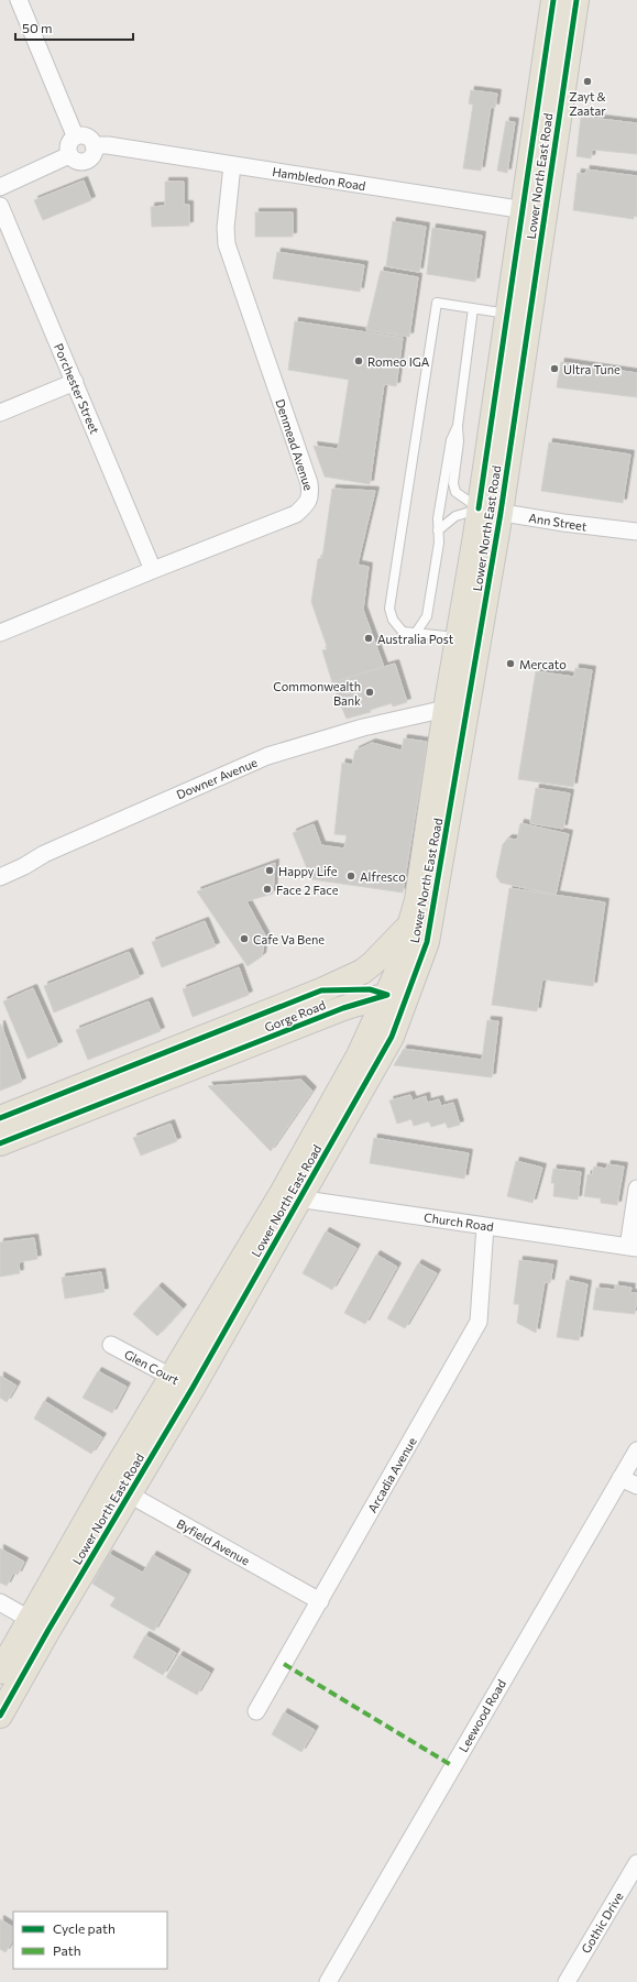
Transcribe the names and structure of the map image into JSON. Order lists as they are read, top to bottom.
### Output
{
  "streets": {
    "main road": ["Lower North East Road", "Gorge Road"],
    "street": [
      "Hambledon Road",
      "Porchester Street",
      "Denmead Avenue",
      "Ann Street",
      "Downer Avenue",
      "Church Road",
      "Glen Court",
      "Arcadia Avenue",
      "Byfield Avenue",
      "Leewood Road",
      "Gothic Drive"
    ]
  },
  "crossings": [
    ["Lower North East Road", "Hambledon Road"],
    ["Lower North East Road", "Ann Street"],
    ["Lower North East Road", "Downer Avenue"],
    ["Lower North East Road", "Gorge Road"],
    ["Lower North East Road", "Church Road"],
    ["Lower North East Road", "Glen Court"],
    ["Lower North East Road", "Byfield Avenue"],
    ["Hambledon Road", "Denmead Avenue"],
    ["Porchester Street", "Denmead Avenue"],
    ["Church Road", "Arcadia Avenue"],
    ["Arcadia Avenue", "Byfield Avenue"]
  ],
  "places": [
    "Zayt & Zaatar",
    "Romeo IGA",
    "Ultra Tune",
    "Australia Post",
    "Mercato",
    "Commonwealth Bank",
    "Happy Life",
    "Alfresco",
    "Face 2 Face",
    "Cafe Va Bene"
  ],
  "legend": ["Cycle path", "Path"],
  "scale_bar": "50 m"
}
